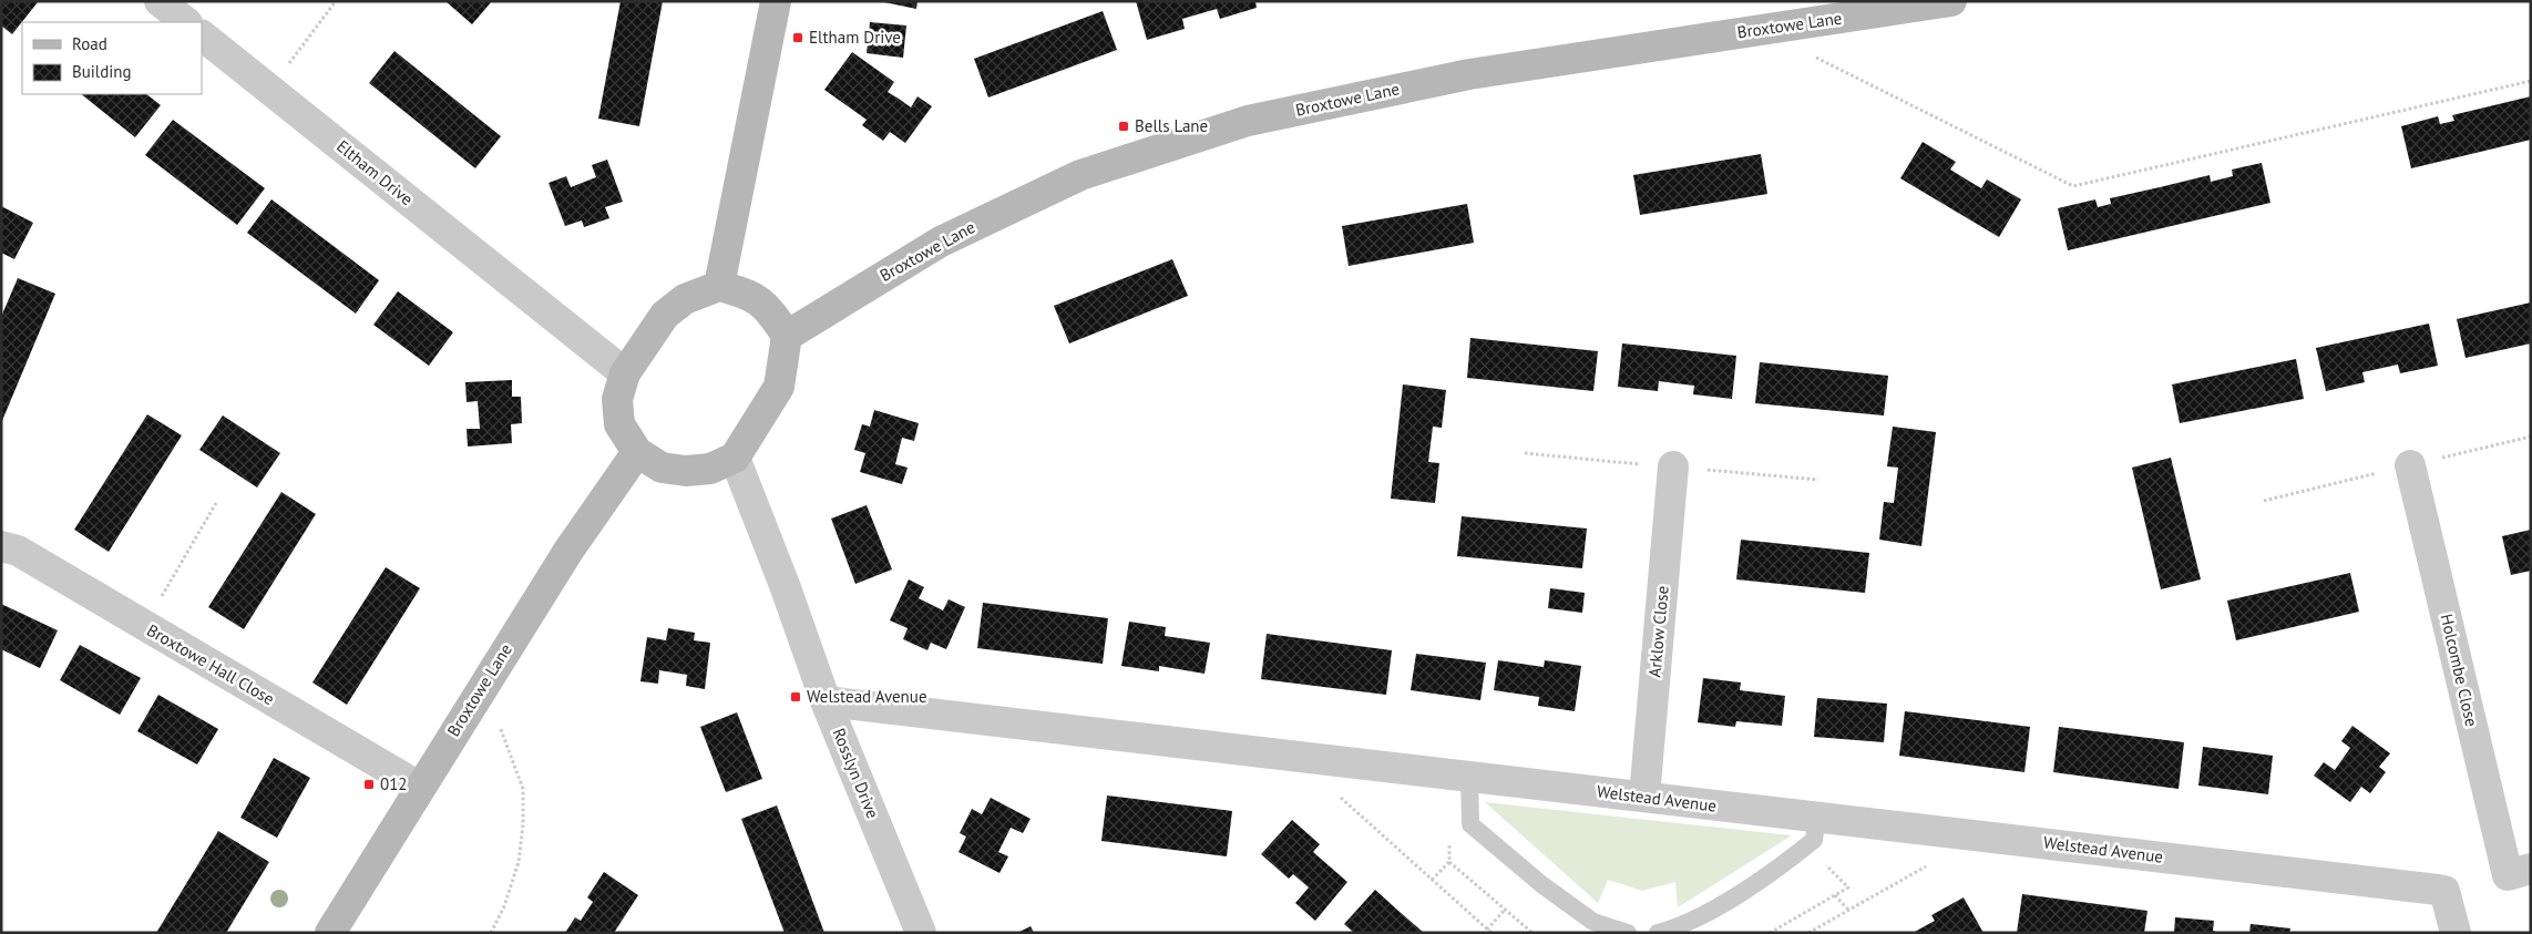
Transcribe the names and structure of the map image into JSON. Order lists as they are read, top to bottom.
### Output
{
  "streets": {
    "main road": ["Broxtowe Lane"],
    "street": [
      "Eltham Drive",
      "Arklow Close",
      "Broxtowe Hall Close",
      "Holcombe Close",
      "Rosslyn Drive",
      "Welstead Avenue"
    ]
  },
  "crossings": [
    ["Broxtowe Lane", "Eltham Drive"],
    ["Broxtowe Lane", "Broxtowe Hall Close"],
    ["Broxtowe Lane", "Rosslyn Drive"],
    ["Eltham Drive", "Rosslyn Drive"],
    ["Arklow Close", "Welstead Avenue"],
    ["Rosslyn Drive", "Welstead Avenue"]
  ],
  "places": {
    "transit": [
      "Eltham Drive",
      "Bells Lane",
      "Welstead Avenue",
      "012"
    ]
  },
  "legend": ["Road", "Building"]
}
